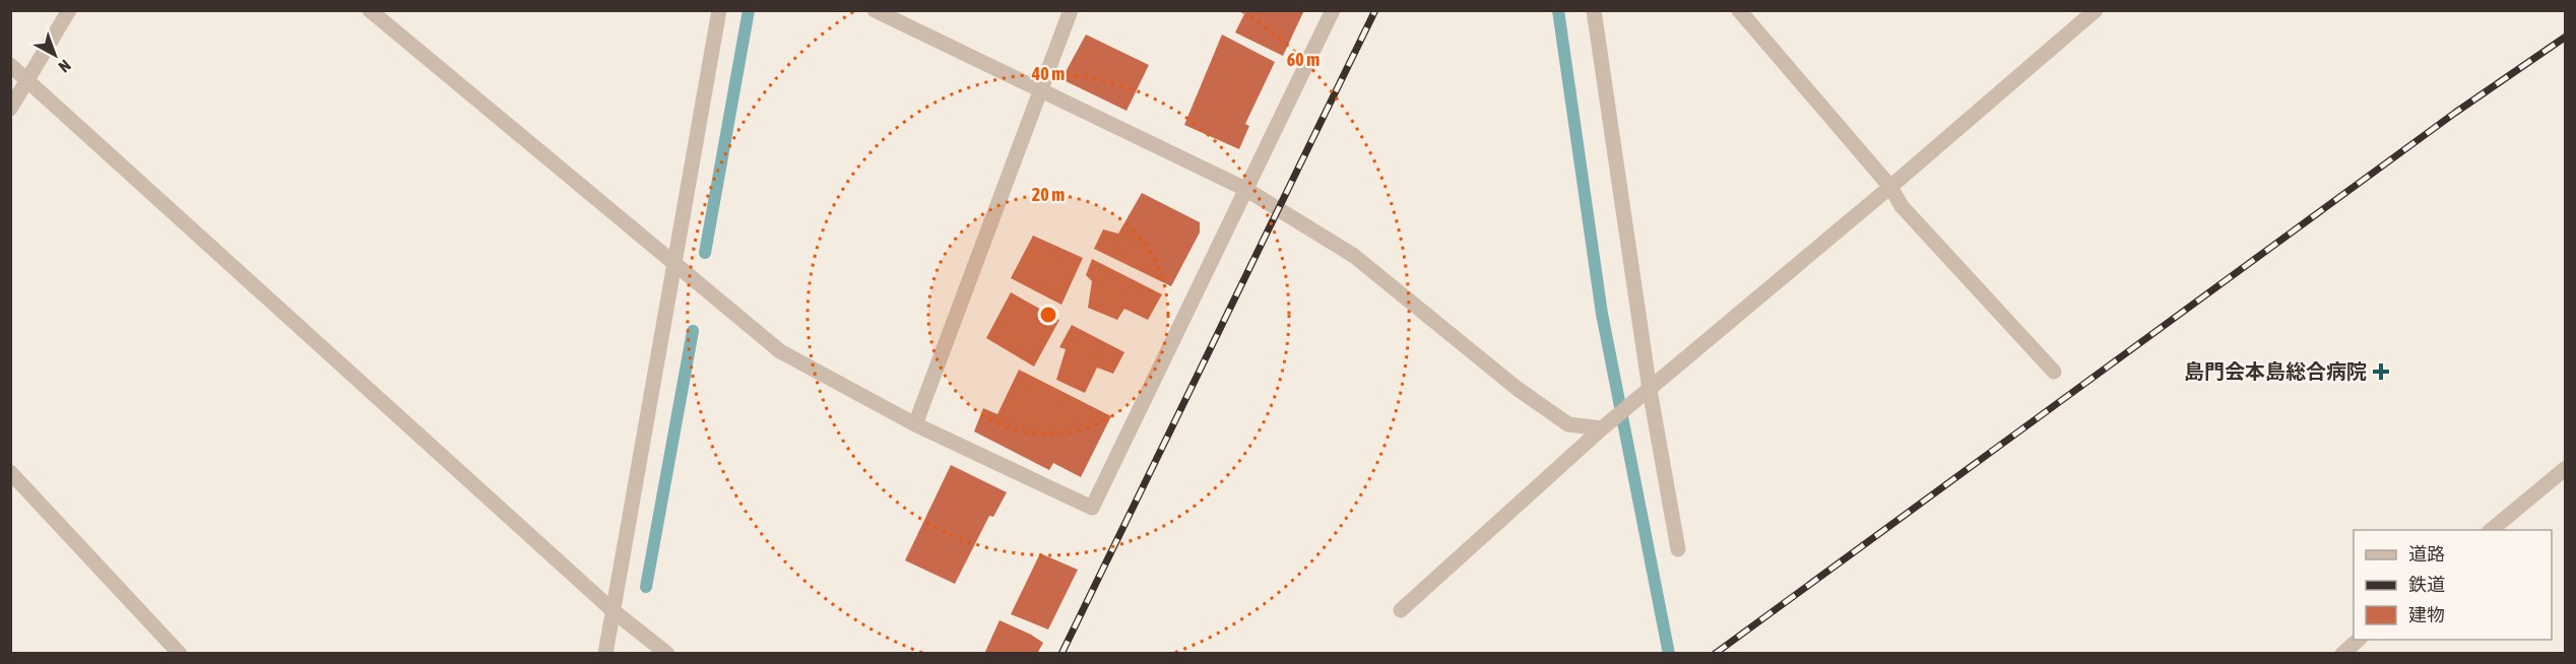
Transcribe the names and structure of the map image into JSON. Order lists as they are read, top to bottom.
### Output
{
  "places": {
    "health": ["島門会本島総合病院"]
  },
  "legend": ["道路", "鉄道", "建物"],
  "north": "bottom right",
  "rings": ["60 m", "40 m", "20 m"]
}
